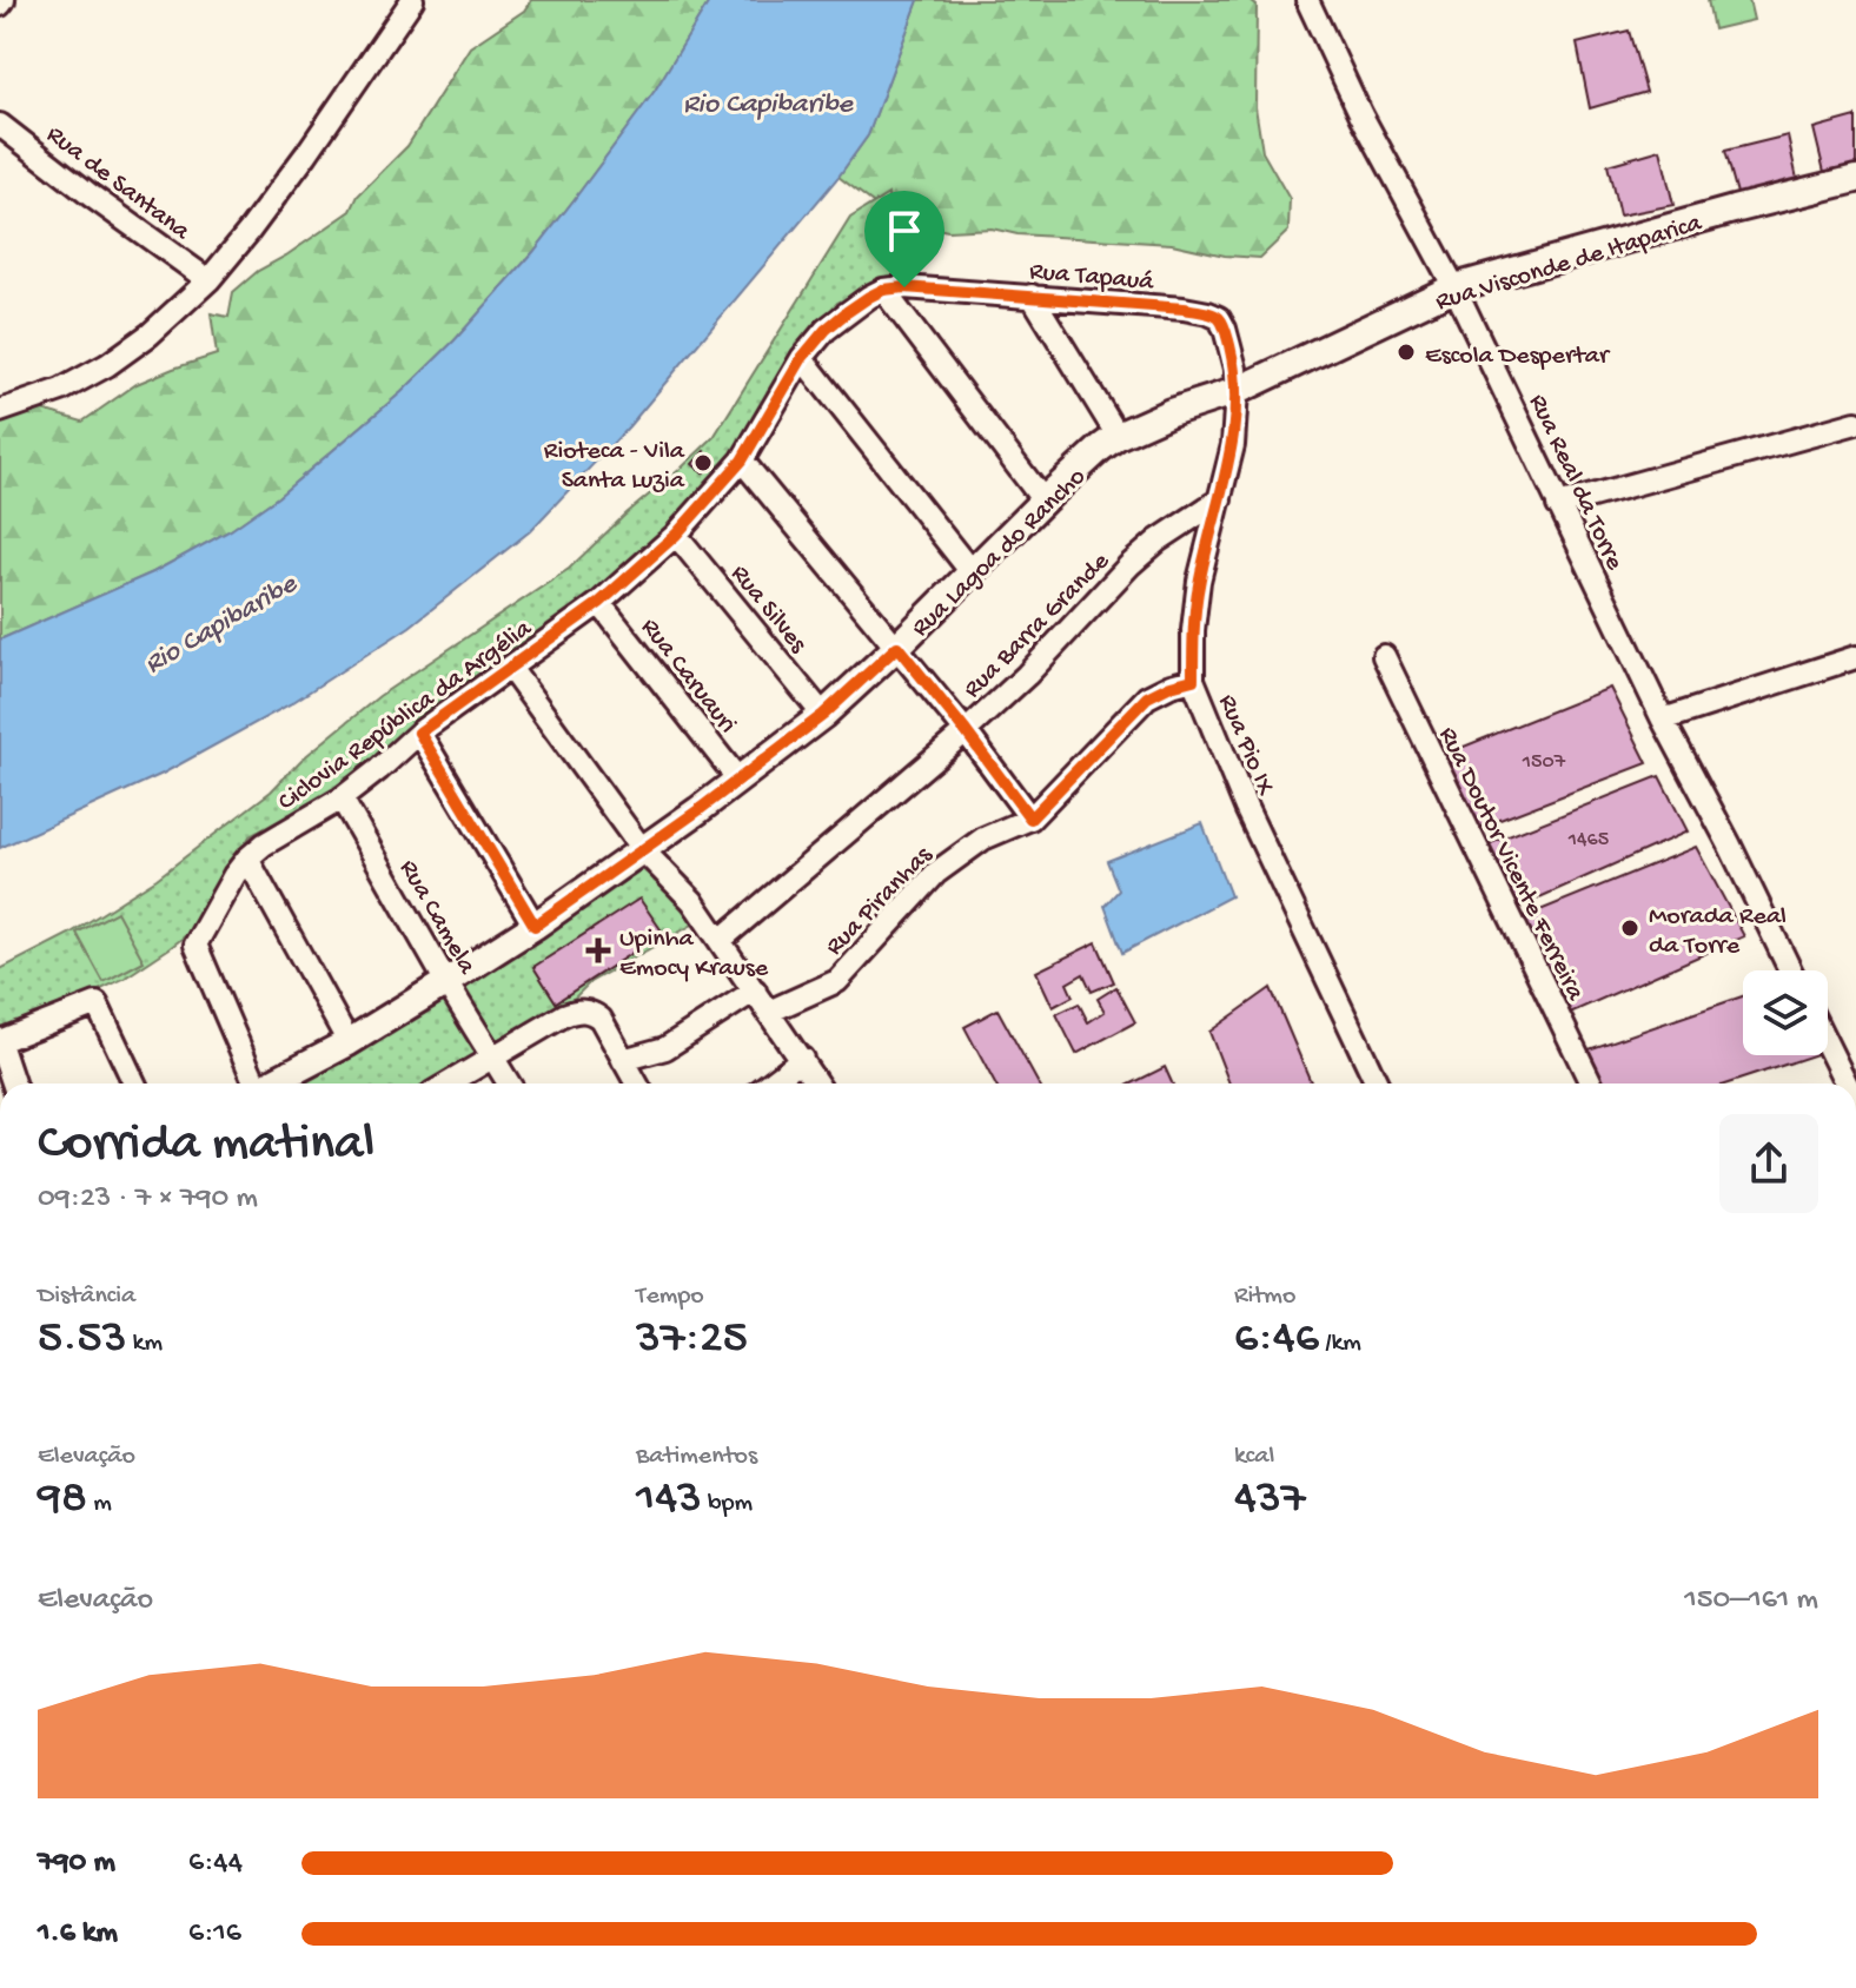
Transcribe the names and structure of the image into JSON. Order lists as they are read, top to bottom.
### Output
{
  "streets": {
    "street": [
      "Rua de Santana",
      "Rua Visconde de Itaparica",
      "Rua Tapauá",
      "Rua Real da Torre",
      "Rua Lagoa do Rancho",
      "Rua Silves",
      "Rua Barra Grande",
      "Rua Caruauri",
      "Ciclovia República da Argélia",
      "Rua Pio IX",
      "Rua Doutor Vicente Ferreira",
      "Rua Piranhas",
      "Rua Camela"
    ]
  },
  "crossings": [
    ["Rua Visconde de Itaparica", "Rua Tapauá"],
    ["Rua Visconde de Itaparica", "Rua Real da Torre"],
    ["Rua Visconde de Itaparica", "Rua Lagoa do Rancho"],
    ["Rua Visconde de Itaparica", "Rua Pio IX"],
    ["Rua Tapauá", "Rua Lagoa do Rancho"],
    ["Rua Tapauá", "Ciclovia República da Argélia"],
    ["Rua Tapauá", "Rua Pio IX"],
    ["Rua Lagoa do Rancho", "Rua Silves"],
    ["Rua Lagoa do Rancho", "Rua Caruauri"],
    ["Rua Lagoa do Rancho", "Rua Pio IX"],
    ["Rua Lagoa do Rancho", "Rua Camela"],
    ["Rua Silves", "Ciclovia República da Argélia"],
    ["Rua Barra Grande", "Rua Pio IX"],
    ["Rua Caruauri", "Ciclovia República da Argélia"],
    ["Ciclovia República da Argélia", "Rua Camela"],
    ["Rua Pio IX", "Rua Piranhas"]
  ],
  "water": ["Rio Capibaribe"],
  "places": {
    "other": ["Escola Despertar", "Rioteca - Vila Santa Luzia", "Morada Real da Torre"],
    "health": ["Upinha Emocy Krause"]
  },
  "house_numbers": ["1507", "1465"],
  "page": {
    "heading": ["Corrida matinal", "09:23 · 7 × 790 m"],
    "stats": [
      ["Distância", "5.53 km"],
      ["Tempo", "37:25"],
      ["Ritmo", "6:46 /km"],
      ["Elevação", "98 m"],
      ["Batimentos", "143 bpm"],
      ["kcal", "437"]
    ],
    "chart": ["Elevação", "150–161 m"],
    "list": [
      {
        "name": "790 m",
        "note": "6:44"
      },
      {
        "name": "1.6 km",
        "note": "6:16"
      }
    ]
  }
}
